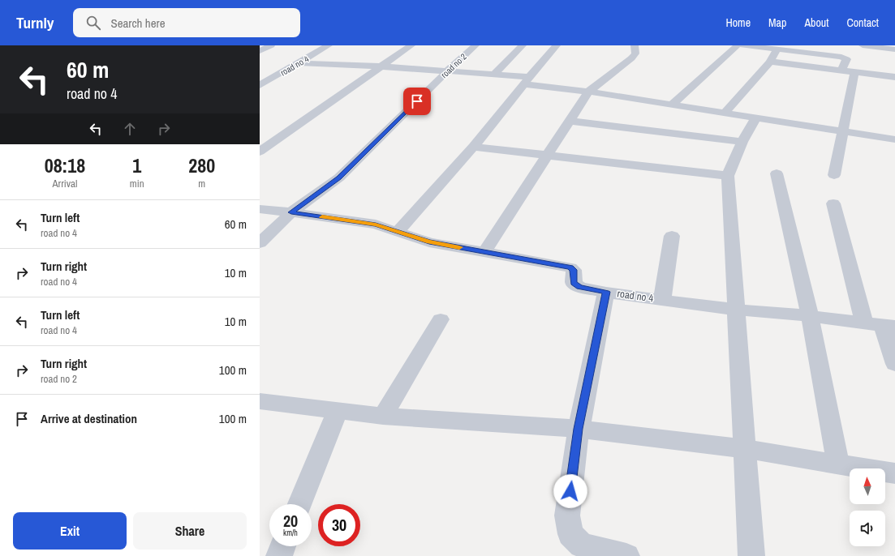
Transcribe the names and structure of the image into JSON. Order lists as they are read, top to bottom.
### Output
{
  "streets": {
    "street": ["road no 4", "road no 2"]
  },
  "crossings": [
    ["road no 4", "road no 2"]
  ],
  "north": "top",
  "page": {
    "header": "Turnly",
    "search": "Search here",
    "nav": [
      "Home",
      "Map",
      "About",
      "Contact"
    ],
    "turn": ["60 m", "road no 4"],
    "eta": [
      "08:18",
      "Arrival",
      "1",
      "min",
      "280",
      "m"
    ],
    "list": [
      {
        "name": "Turn left",
        "note": "road no 4",
        "value": "60 m"
      },
      {
        "name": "Turn right",
        "note": "road no 4",
        "value": "10 m"
      },
      {
        "name": "Turn left",
        "note": "road no 4",
        "value": "10 m"
      },
      {
        "name": "Turn right",
        "note": "road no 2",
        "value": "100 m"
      },
      {
        "name": "Arrive at destination",
        "value": "100 m"
      }
    ],
    "speed": "20 km/h",
    "limit": "30",
    "buttons": ["Exit", "Share"]
  }
}
